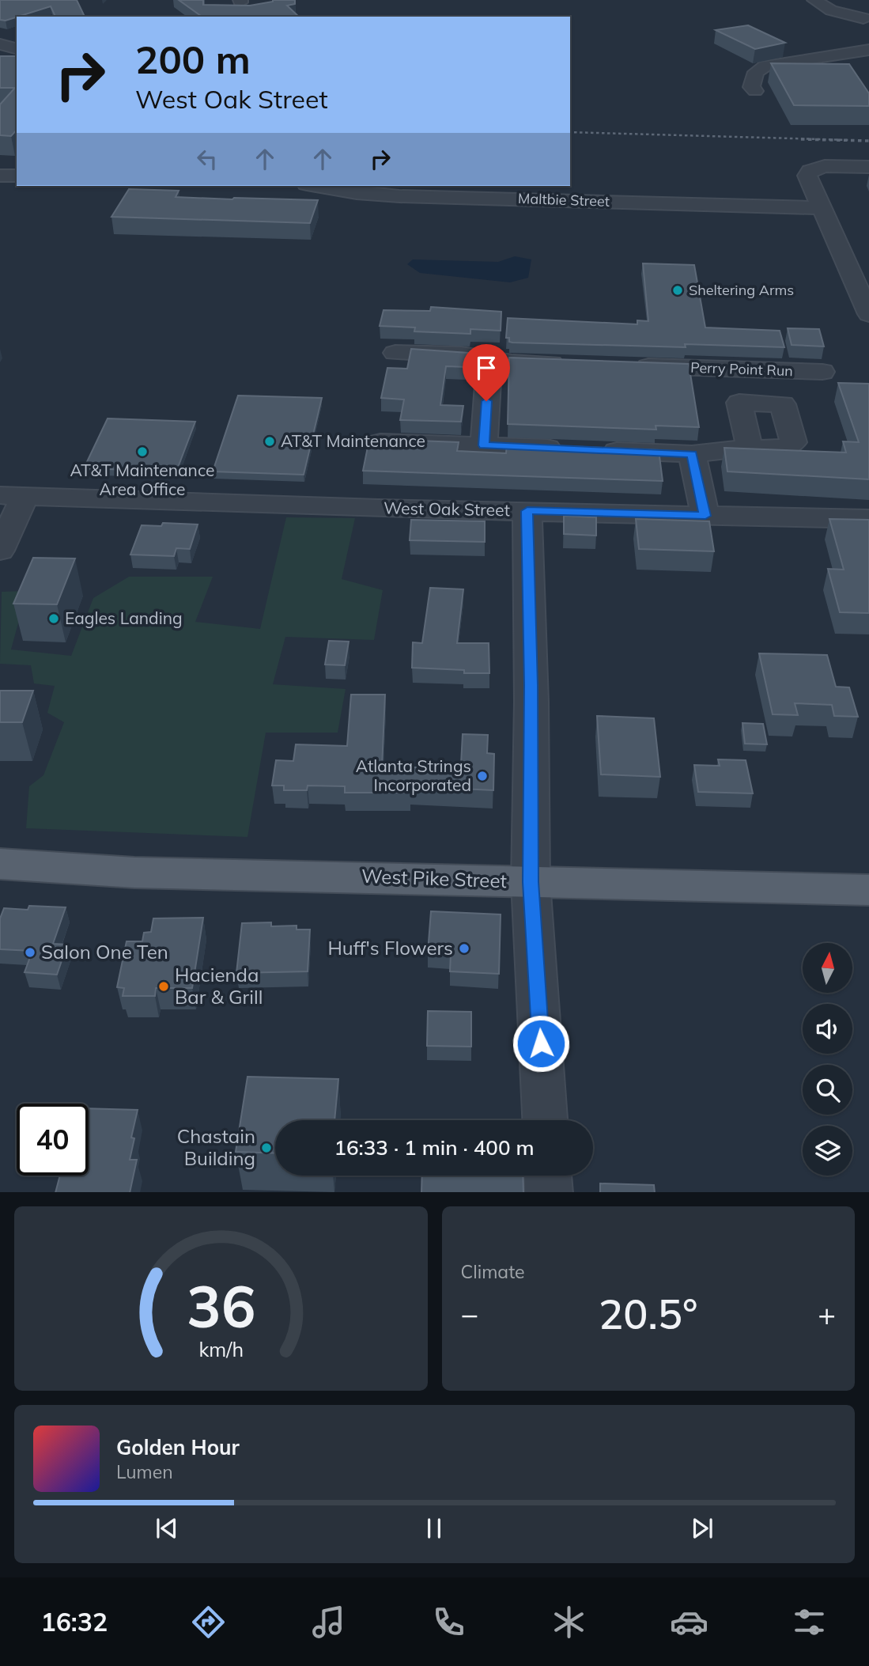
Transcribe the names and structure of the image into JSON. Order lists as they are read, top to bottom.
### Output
{
  "streets": {
    "main road": ["West Pike Street"],
    "street": ["Maltbie Street", "Perry Point Run", "West Oak Street"]
  },
  "places": [
    "Sheltering Arms",
    "AT&T Maintenance",
    "AT&T Maintenance Area Office",
    "Eagles Landing",
    "Atlanta Strings Incorporated",
    "Huff's Flowers",
    "Salon One Ten",
    "Hacienda Bar & Grill",
    "Chastain Building"
  ],
  "north": "top",
  "page": {
    "turn": ["200 m", "West Oak Street"],
    "limit": "40",
    "trip": "16:33 · 1 min · 400 m",
    "tile": "Climate",
    "heat": ["−", "20.5°", "+"],
    "song": ["Golden Hour", "Lumen"],
    "tabs": "16:32",
    "gauge": ["36", "km/h"]
  }
}
